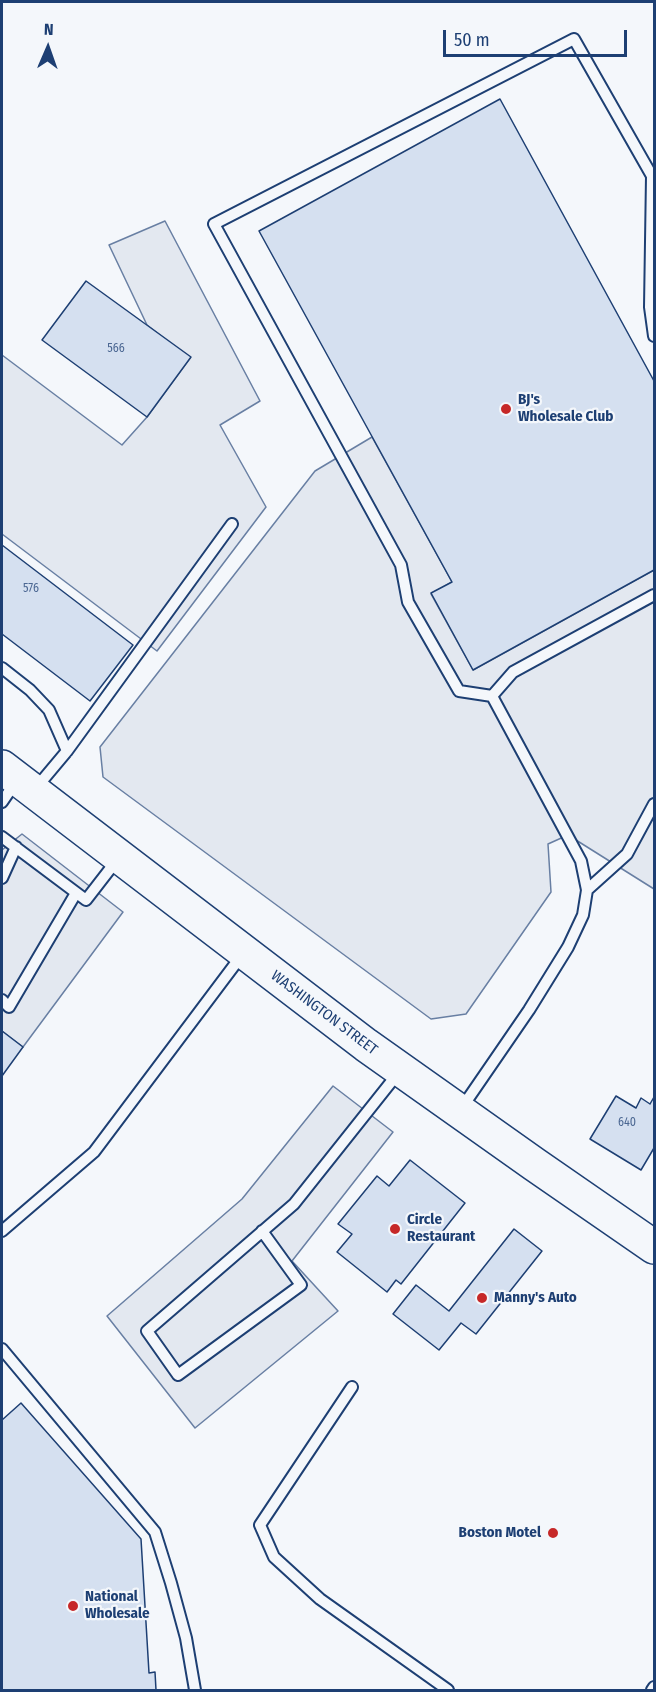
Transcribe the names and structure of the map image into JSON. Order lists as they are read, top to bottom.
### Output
{
  "streets": {
    "main road": ["WASHINGTON STREET"]
  },
  "places": [
    "BJ's Wholesale Club",
    "Circle Restaurant",
    "Manny's Auto",
    "Boston Motel",
    "National Wholesale"
  ],
  "house_numbers": ["566", "576", "640"],
  "scale_bar": "50 m",
  "north": "top"
}
